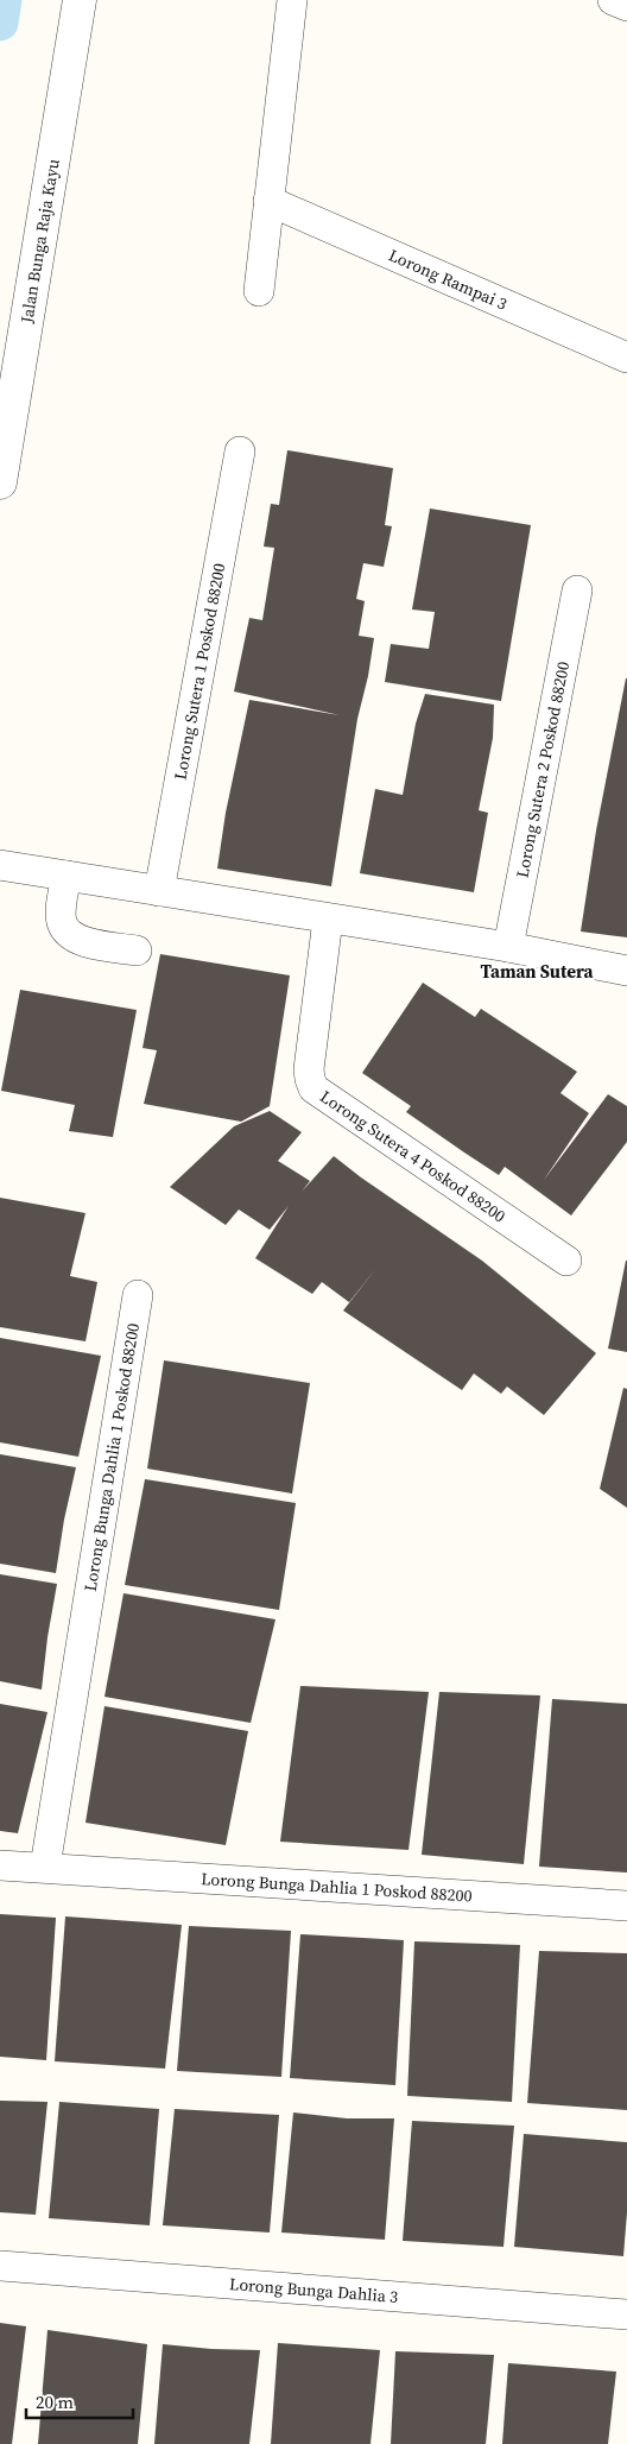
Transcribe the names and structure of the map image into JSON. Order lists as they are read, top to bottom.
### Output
{
  "streets": {
    "street": [
      "Jalan Bunga Raja Kayu",
      "Lorong Rampai 3",
      "Lorong Sutera 1 Poskod 88200",
      "Lorong Sutera 2 Poskod 88200",
      "Lorong Sutera 4 Poskod 88200",
      "Lorong Bunga Dahlia 1 Poskod 88200",
      "Lorong Bunga Dahlia 3"
    ]
  },
  "districts": ["Taman Sutera"],
  "scale_bar": "20 m"
}
